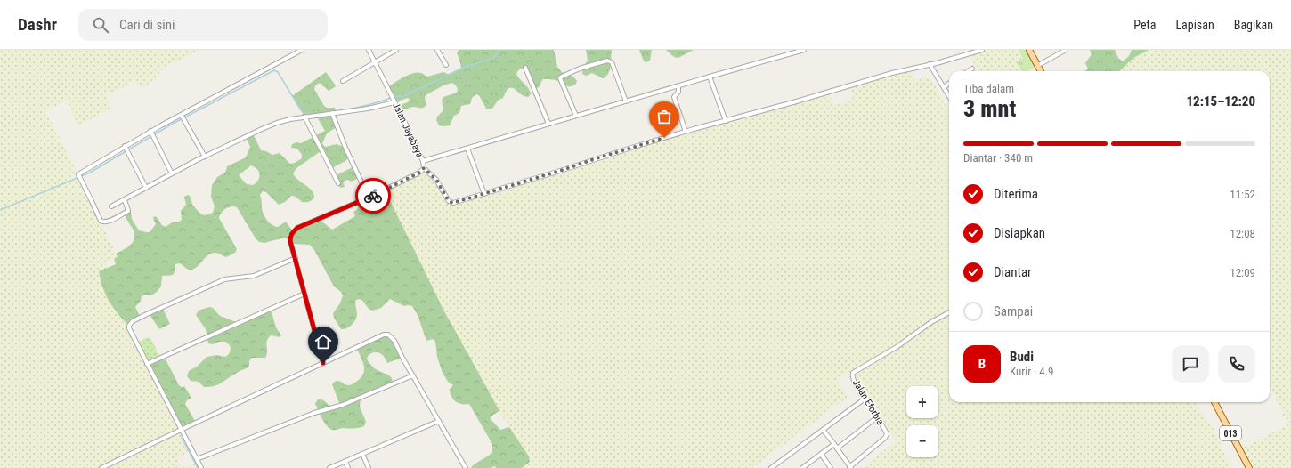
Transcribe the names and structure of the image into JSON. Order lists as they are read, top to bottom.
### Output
{
  "streets": {
    "main road": ["013"],
    "street": ["Jalan Jayabaya", "Jalan Eforbia"]
  },
  "page": {
    "header": "Dashr",
    "search": "Cari di sini",
    "nav": ["Peta", "Lapisan", "Bagikan"],
    "heading": ["3 mnt", "Tiba dalam", "12:15–12:20"],
    "panel": ["Budi", "Kurir · 4.9"],
    "bar": "Diantar · 340 m",
    "list": [
      ["Diterima", "11:52"],
      ["Disiapkan", "12:08"],
      ["Diantar", "12:09"],
      "Sampai"
    ],
    "round": "B",
    "map_buttons": ["+", "−"]
  }
}
